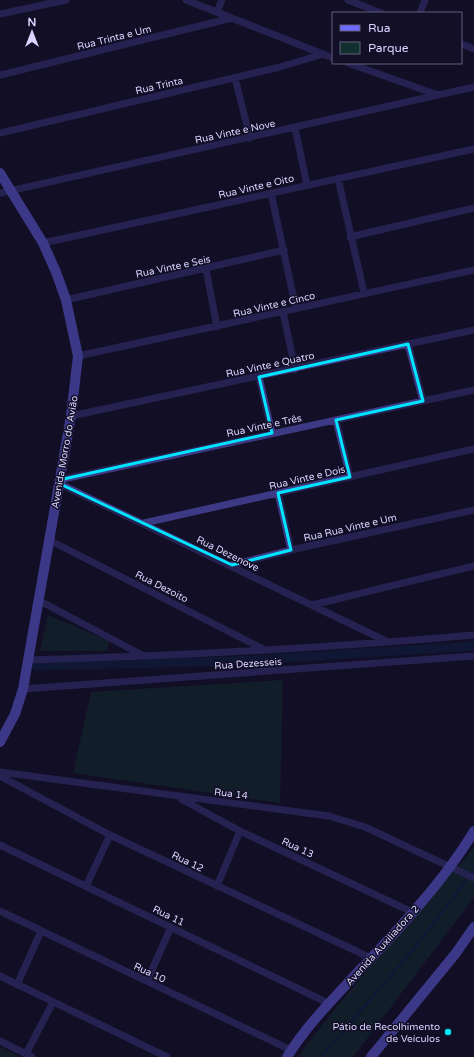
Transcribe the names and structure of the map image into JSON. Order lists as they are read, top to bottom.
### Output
{
  "streets": {
    "street": [
      "Rua Trinta e Um",
      "Rua Trinta",
      "Rua Vinte e Nove",
      "Rua Vinte e Oito",
      "Rua Vinte e Seis",
      "Rua Vinte e Cinco",
      "Rua Vinte e Quatro",
      "Rua Vinte e Três",
      "Avenida Morro do Avião",
      "Rua Vinte e Dois",
      "Rua Rua Vinte e Um",
      "Rua Dezenove",
      "Rua Dezoito",
      "Rua Dezesseis",
      "Rua 14",
      "Rua 13",
      "Rua 12",
      "Rua 11",
      "Avenida Auxiliadora 2",
      "Rua 10"
    ]
  },
  "crossings": [
    ["Rua Vinte e Nove", "Avenida Morro do Avião"],
    ["Rua Vinte e Oito", "Avenida Morro do Avião"],
    ["Rua Vinte e Seis", "Avenida Morro do Avião"],
    ["Rua Vinte e Cinco", "Avenida Morro do Avião"],
    ["Rua Vinte e Quatro", "Avenida Morro do Avião"],
    ["Rua Vinte e Três", "Avenida Morro do Avião"],
    ["Rua Vinte e Três", "Rua Dezenove"],
    ["Avenida Morro do Avião", "Rua Dezenove"],
    ["Avenida Morro do Avião", "Rua Dezoito"],
    ["Avenida Morro do Avião", "Rua Dezesseis"],
    ["Rua Vinte e Dois", "Rua Dezenove"],
    ["Rua Rua Vinte e Um", "Rua Dezenove"],
    ["Rua Dezenove", "Rua Dezesseis"],
    ["Rua Dezoito", "Rua Dezesseis"],
    ["Rua 14", "Rua 13"],
    ["Rua 14", "Avenida Auxiliadora 2"],
    ["Rua 13", "Avenida Auxiliadora 2"],
    ["Rua 12", "Avenida Auxiliadora 2"],
    ["Rua 11", "Avenida Auxiliadora 2"],
    ["Avenida Auxiliadora 2", "Rua 10"]
  ],
  "places": ["Pátio de Recolhimento de Veículos"],
  "legend": ["Rua", "Parque"],
  "north": "top"
}
